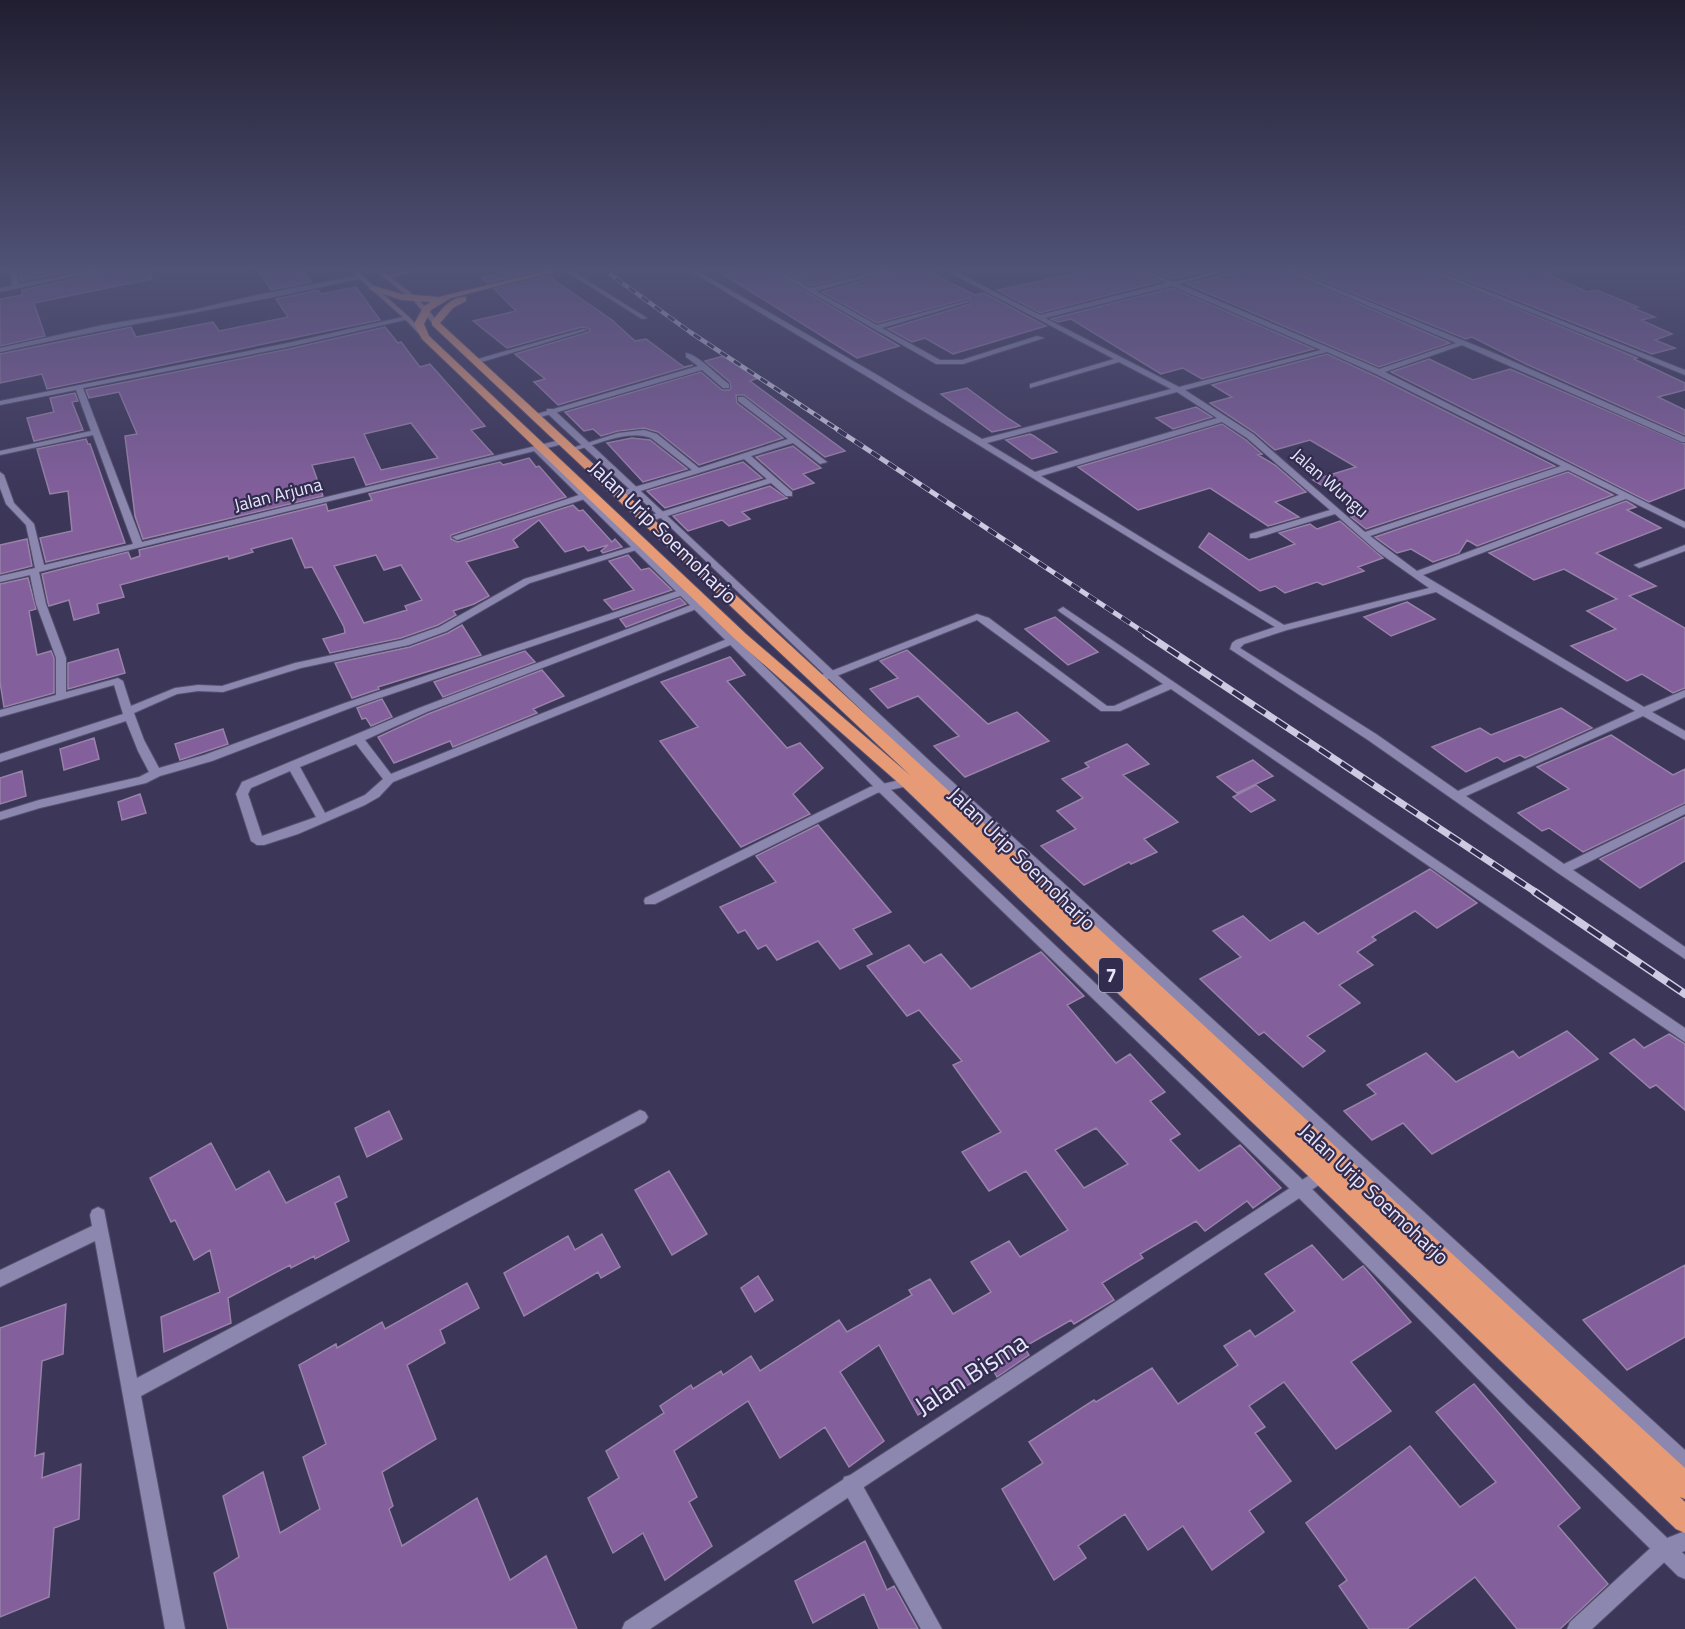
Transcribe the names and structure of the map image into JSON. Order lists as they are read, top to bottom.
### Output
{
  "streets": {
    "highway": ["Jalan Urip Soemoharjo", "7"],
    "street": ["Jalan Wungu", "Jalan Arjuna", "Jalan Bisma"]
  },
  "crossings": [
    ["Jalan Arjuna", "Jalan Urip Soemoharjo"],
    ["Jalan Urip Soemoharjo", "Jalan Bisma"]
  ]
}
